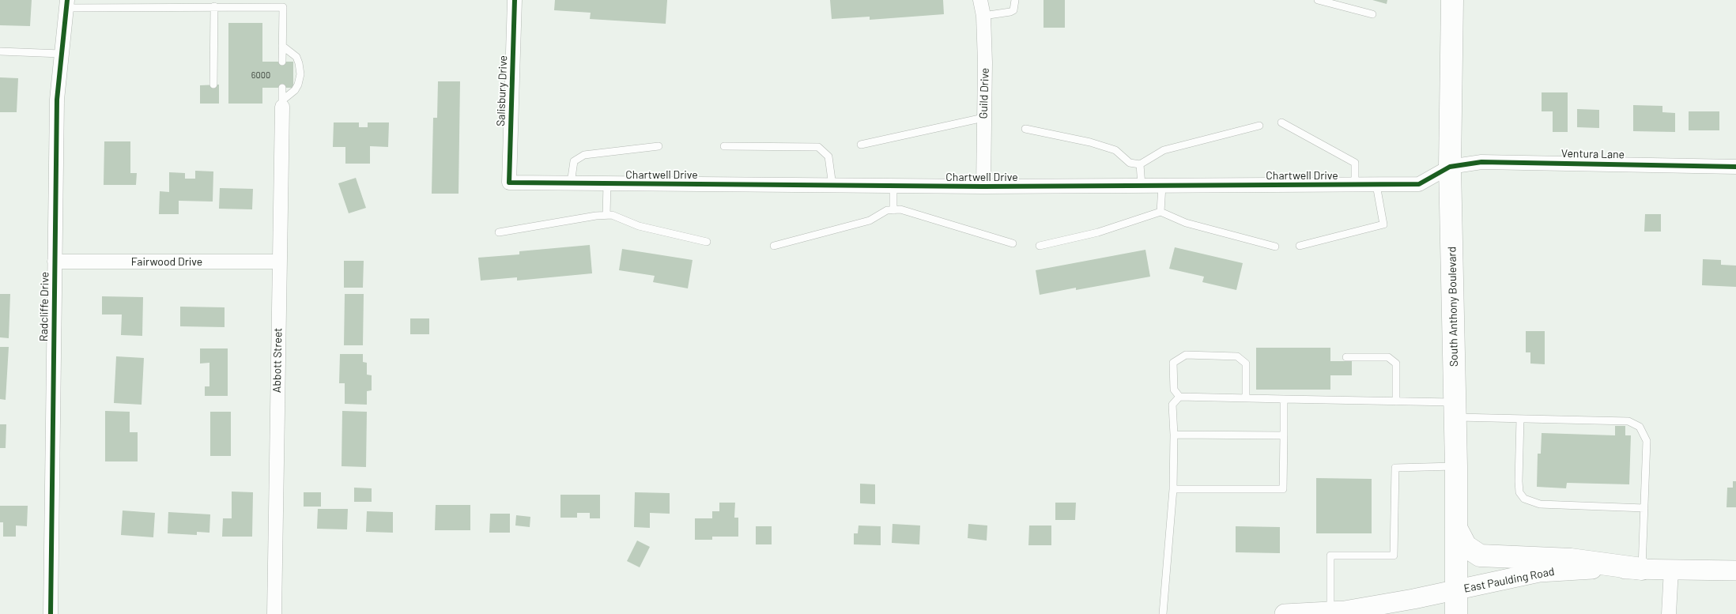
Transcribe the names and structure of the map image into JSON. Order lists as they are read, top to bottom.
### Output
{
  "streets": {
    "main road": ["South Anthony Boulevard", "East Paulding Road"],
    "street": [
      "Salisbury Drive",
      "Guild Drive",
      "Ventura Lane",
      "Chartwell Drive",
      "Fairwood Drive",
      "Radcliffe Drive",
      "Abbott Street"
    ]
  },
  "crossings": [
    ["Salisbury Drive", "Chartwell Drive"],
    ["Guild Drive", "Chartwell Drive"],
    ["Ventura Lane", "Chartwell Drive"],
    ["Ventura Lane", "South Anthony Boulevard"],
    ["Chartwell Drive", "South Anthony Boulevard"],
    ["Fairwood Drive", "Radcliffe Drive"],
    ["Fairwood Drive", "Abbott Street"],
    ["South Anthony Boulevard", "East Paulding Road"]
  ],
  "house_numbers": ["6000"]
}
